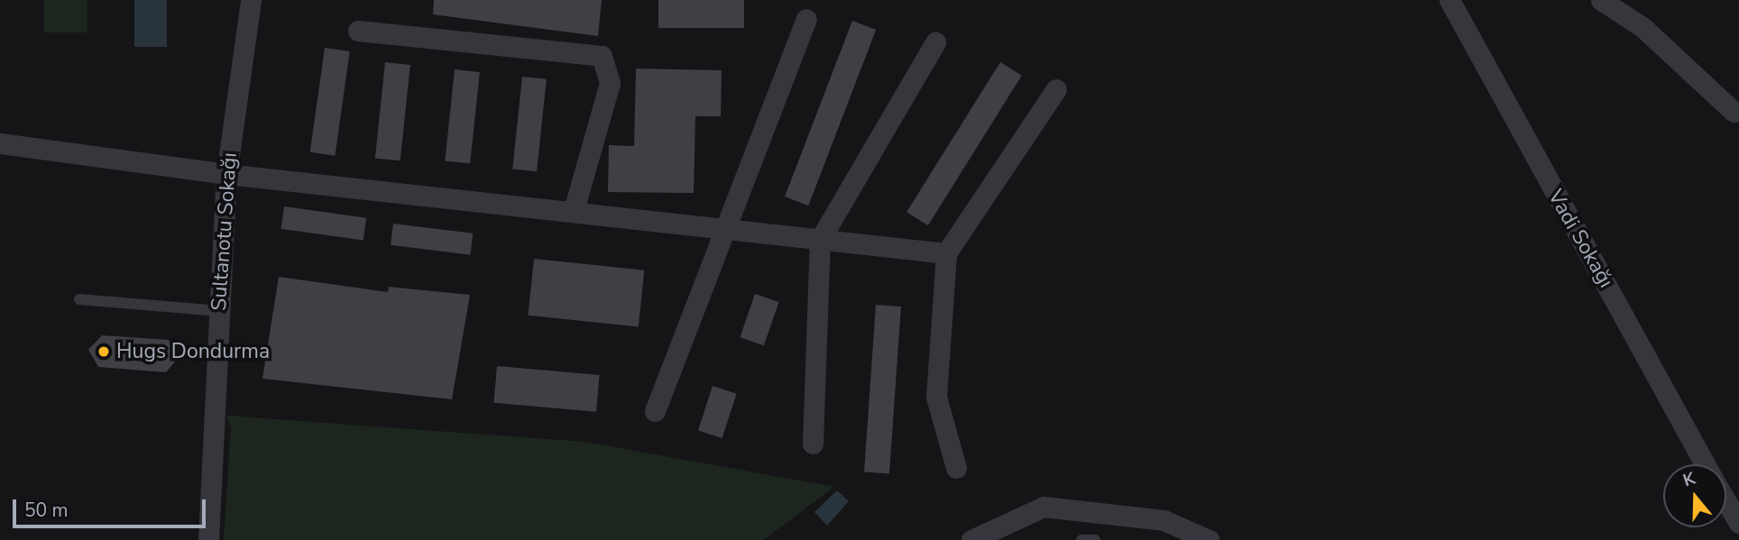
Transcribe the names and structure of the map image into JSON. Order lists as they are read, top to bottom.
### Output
{
  "streets": {
    "street": ["Sultanotu Sokağı", "Vadi Sokağı"]
  },
  "places": ["Hugs Dondurma"],
  "scale_bar": "50 m",
  "north": "top"
}
